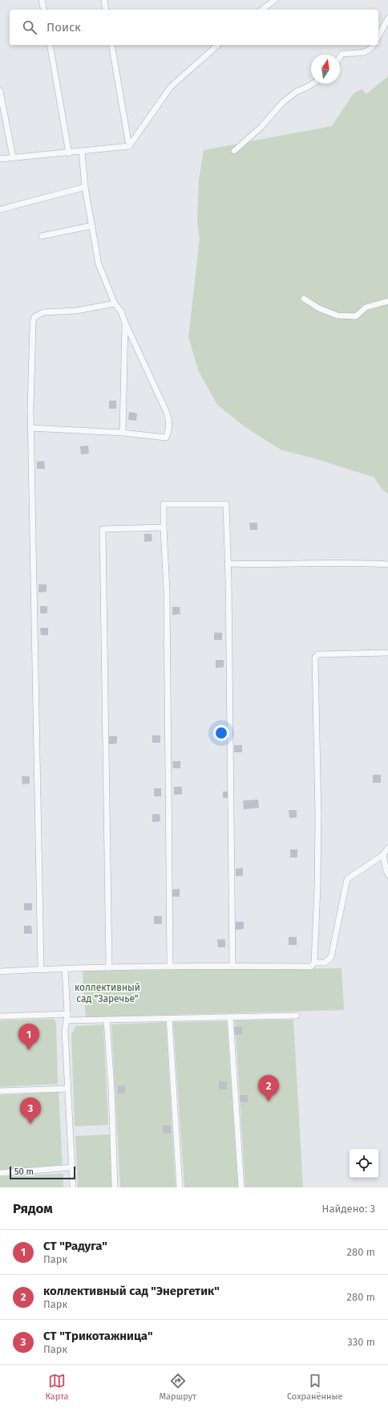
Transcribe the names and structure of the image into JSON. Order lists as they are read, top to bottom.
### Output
{
  "parks": ["коллективный сад \"Заречье\""],
  "scale_bar": "50 m",
  "north": "top",
  "page": {
    "search": "Поиск",
    "pins": ["1", "2", "3"],
    "scale": "50 m",
    "heading": ["Рядом", "Найдено: 3"],
    "list": [
      {
        "mark": "1",
        "name": "СТ \"Радуга\"",
        "note": "Парк",
        "value": "280 m"
      },
      {
        "mark": "2",
        "name": "коллективный сад \"Энергетик\"",
        "note": "Парк",
        "value": "280 m"
      },
      {
        "mark": "3",
        "name": "СТ \"Трикотажница\"",
        "note": "Парк",
        "value": "330 m"
      }
    ],
    "nav": ["Карта", "Маршрут", "Сохранённые"]
  }
}
